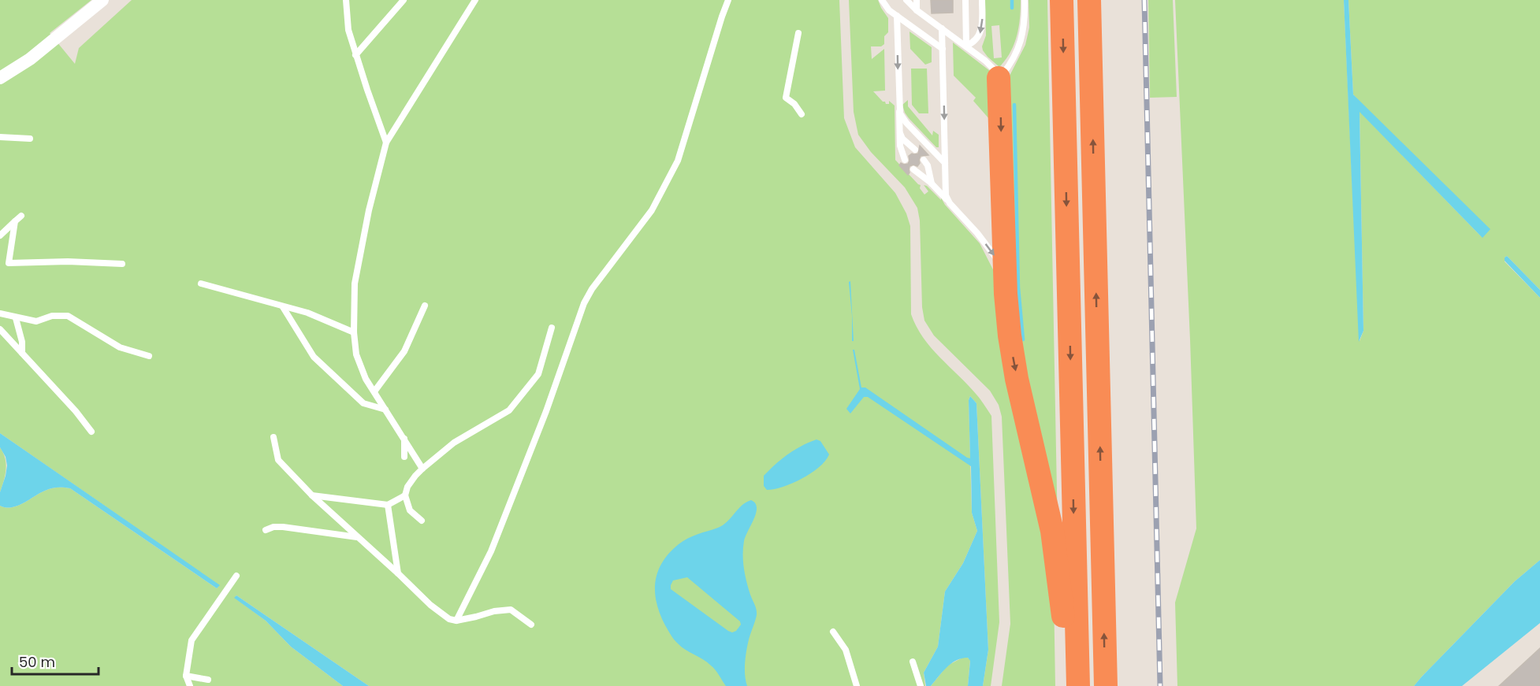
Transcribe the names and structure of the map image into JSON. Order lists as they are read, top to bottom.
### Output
{
  "scale_bar": "50 m"
}
